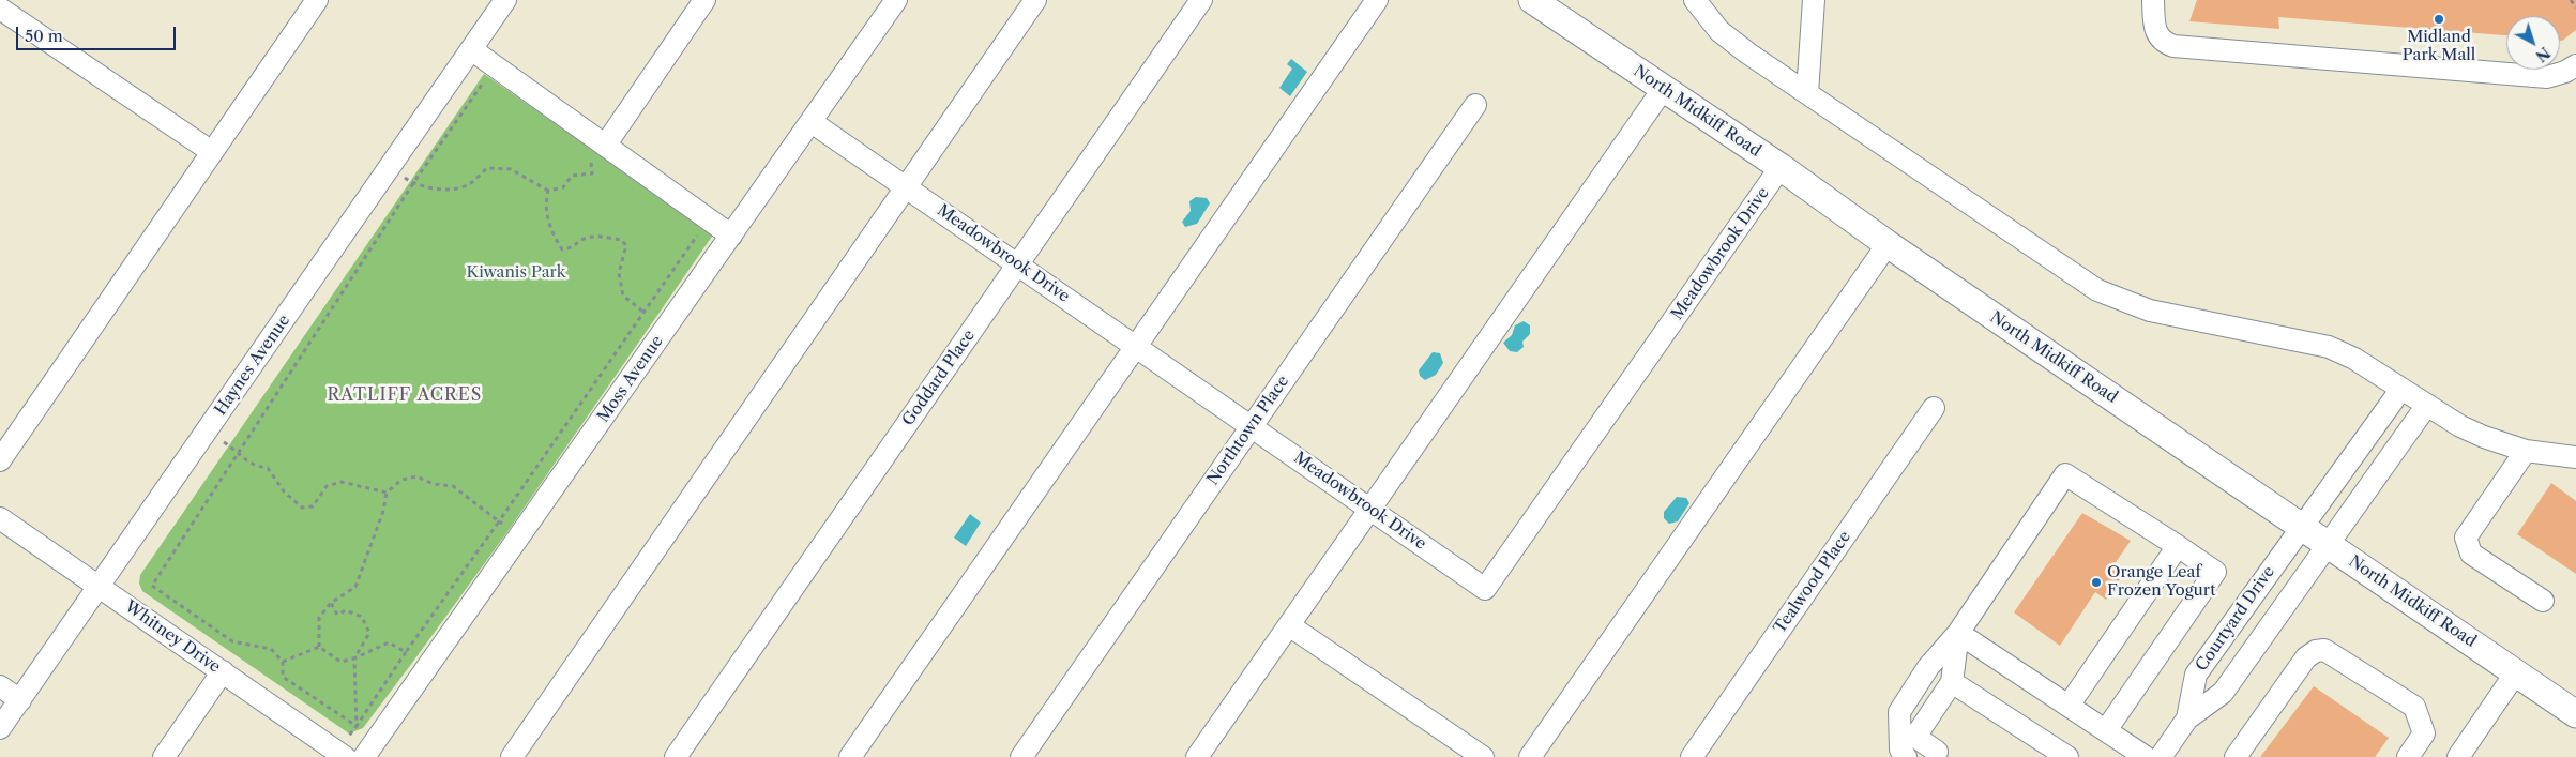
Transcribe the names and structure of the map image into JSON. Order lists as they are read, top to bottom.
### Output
{
  "streets": {
    "main road": ["North Midkiff Road"],
    "street": [
      "Meadowbrook Drive",
      "Haynes Avenue",
      "Goddard Place",
      "Moss Avenue",
      "Northtown Place",
      "Tealwood Place",
      "Courtyard Drive",
      "Whitney Drive"
    ]
  },
  "crossings": [
    ["North Midkiff Road", "Meadowbrook Drive"],
    ["North Midkiff Road", "Courtyard Drive"],
    ["Meadowbrook Drive", "Goddard Place"],
    ["Meadowbrook Drive", "Moss Avenue"],
    ["Meadowbrook Drive", "Northtown Place"],
    ["Haynes Avenue", "Whitney Drive"]
  ],
  "districts": ["RATLIFF ACRES"],
  "parks": ["Kiwanis Park"],
  "places": ["Midland Park Mall", "Orange Leaf Frozen Yogurt"],
  "scale_bar": "50 m",
  "north": "bottom right"
}
